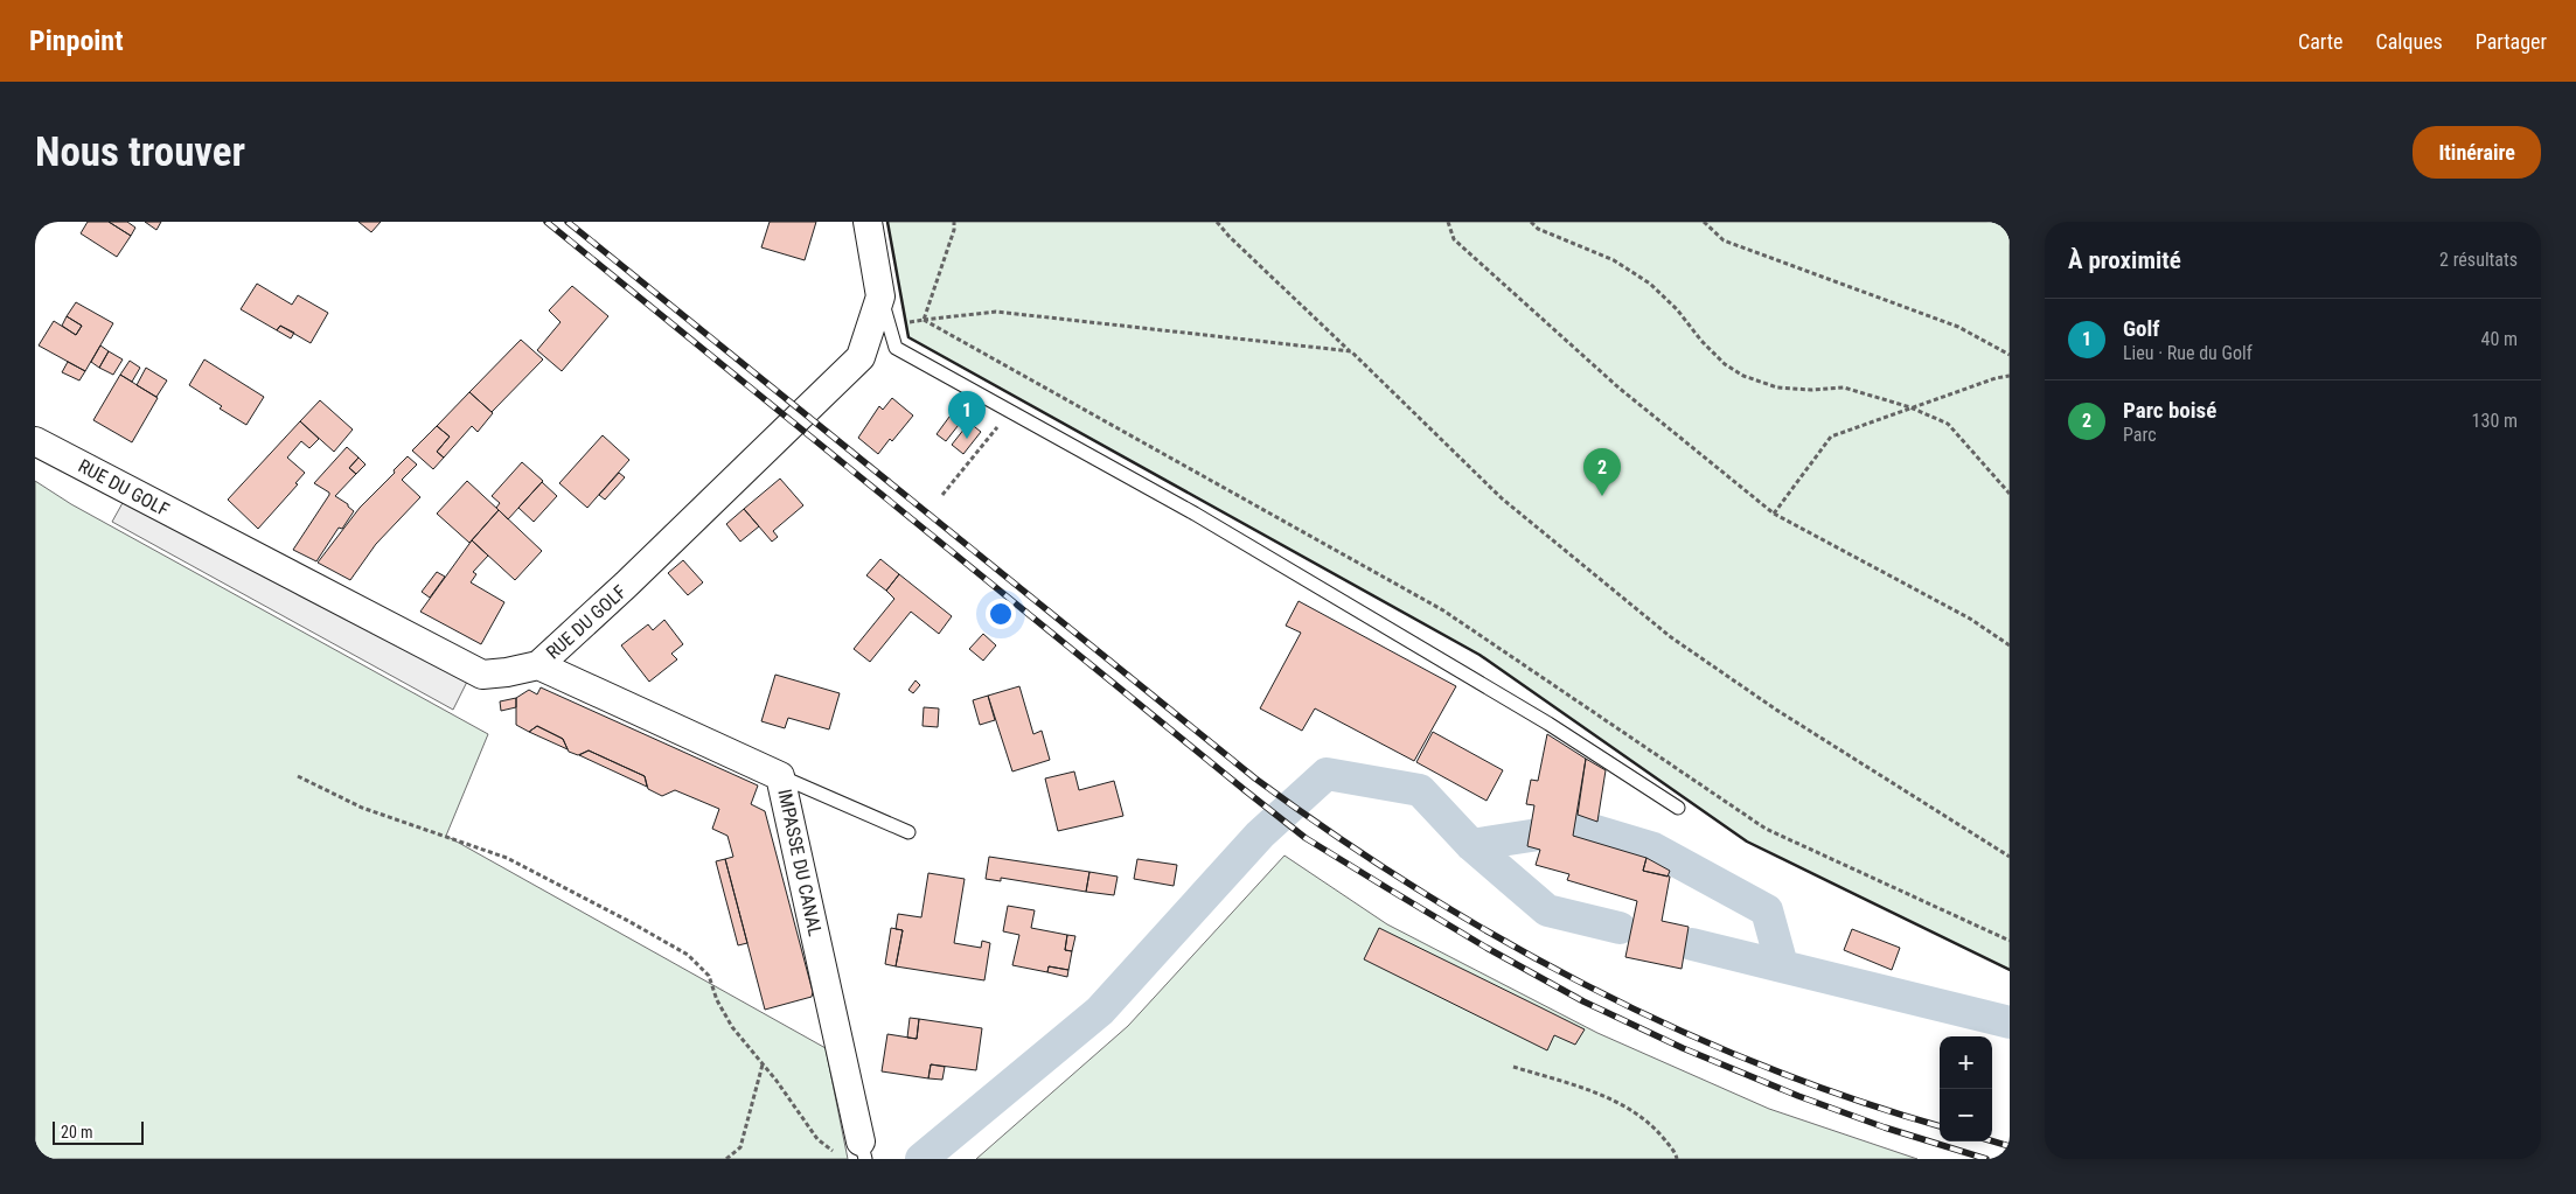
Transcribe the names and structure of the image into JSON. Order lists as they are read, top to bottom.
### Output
{
  "streets": {
    "street": ["RUE DU GOLF", "IMPASSE DU CANAL"]
  },
  "crossings": [
    ["RUE DU GOLF", "IMPASSE DU CANAL"]
  ],
  "scale_bar": "20 m",
  "page": {
    "header": "Pinpoint",
    "nav": ["Carte", "Calques", "Partager"],
    "buttons": "Itinéraire",
    "title": "Nous trouver",
    "heading": ["À proximité", "2 résultats"],
    "list": [
      {
        "mark": "1",
        "name": "Golf",
        "note": "Lieu · Rue du Golf",
        "value": "40 m"
      },
      {
        "mark": "2",
        "name": "Parc boisé",
        "note": "Parc",
        "value": "130 m"
      }
    ],
    "pins": ["1", "2"],
    "map_buttons": ["+", "−"],
    "scale": "20 m"
  }
}
